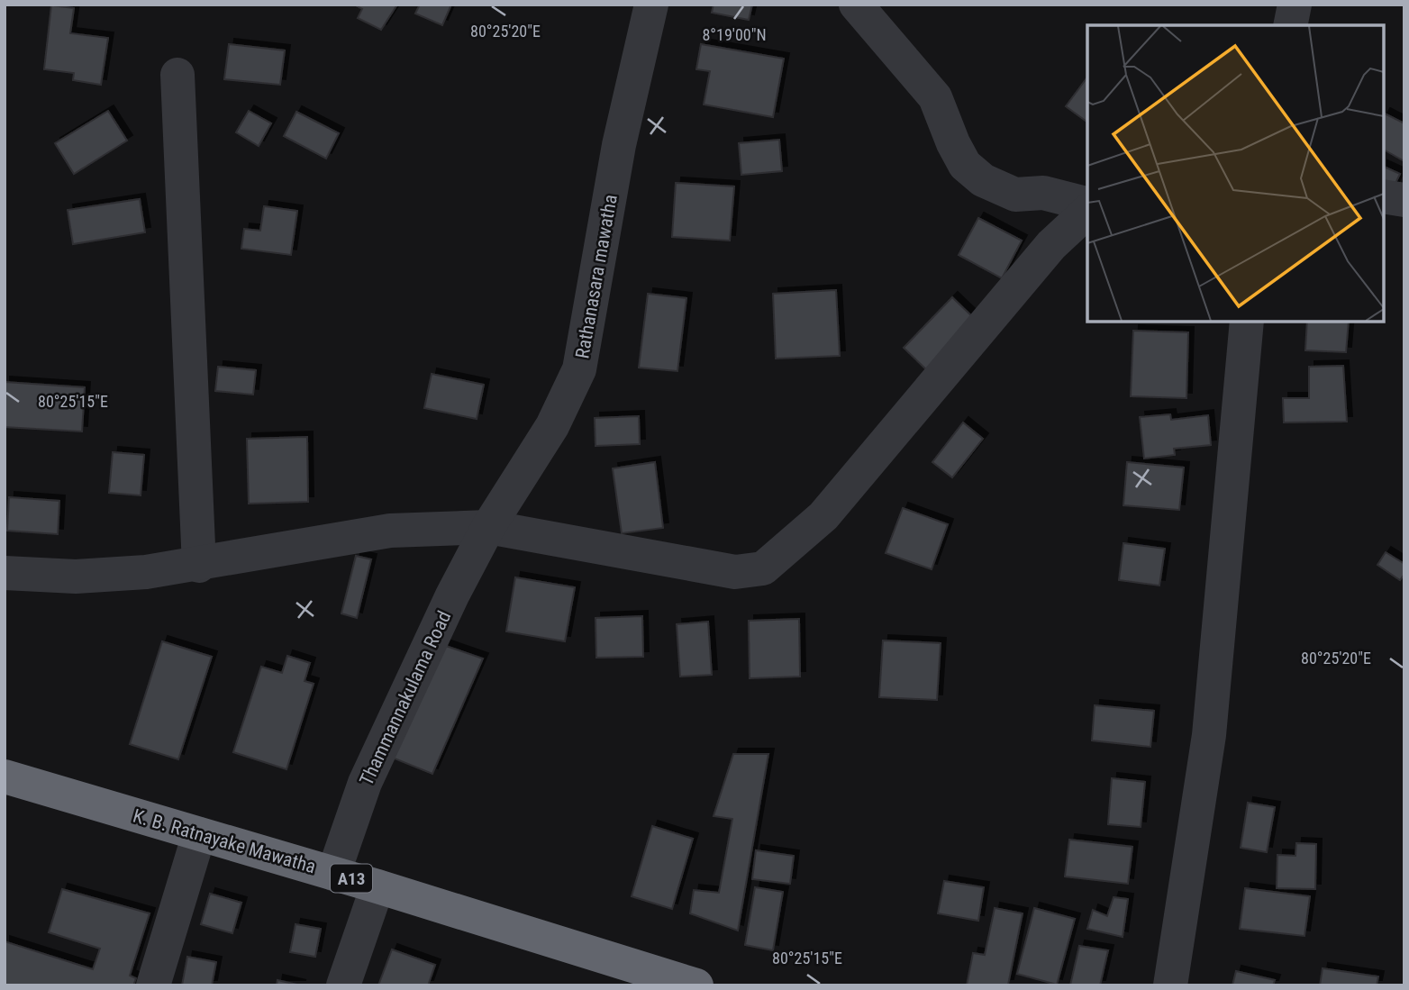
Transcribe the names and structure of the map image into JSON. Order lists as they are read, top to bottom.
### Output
{
  "streets": {
    "highway": ["K. B. Ratnayake Mawatha", "A13"],
    "street": ["Rathanasara mawatha", "Thammannakulama Road"]
  },
  "crossings": [
    ["Rathanasara mawatha", "Thammannakulama Road"],
    ["Thammannakulama Road", "K. B. Ratnayake Mawatha"]
  ],
  "coordinates": ["80°25'20\"E", "8°19'00\"N", "80°25'15\"E"]
}
